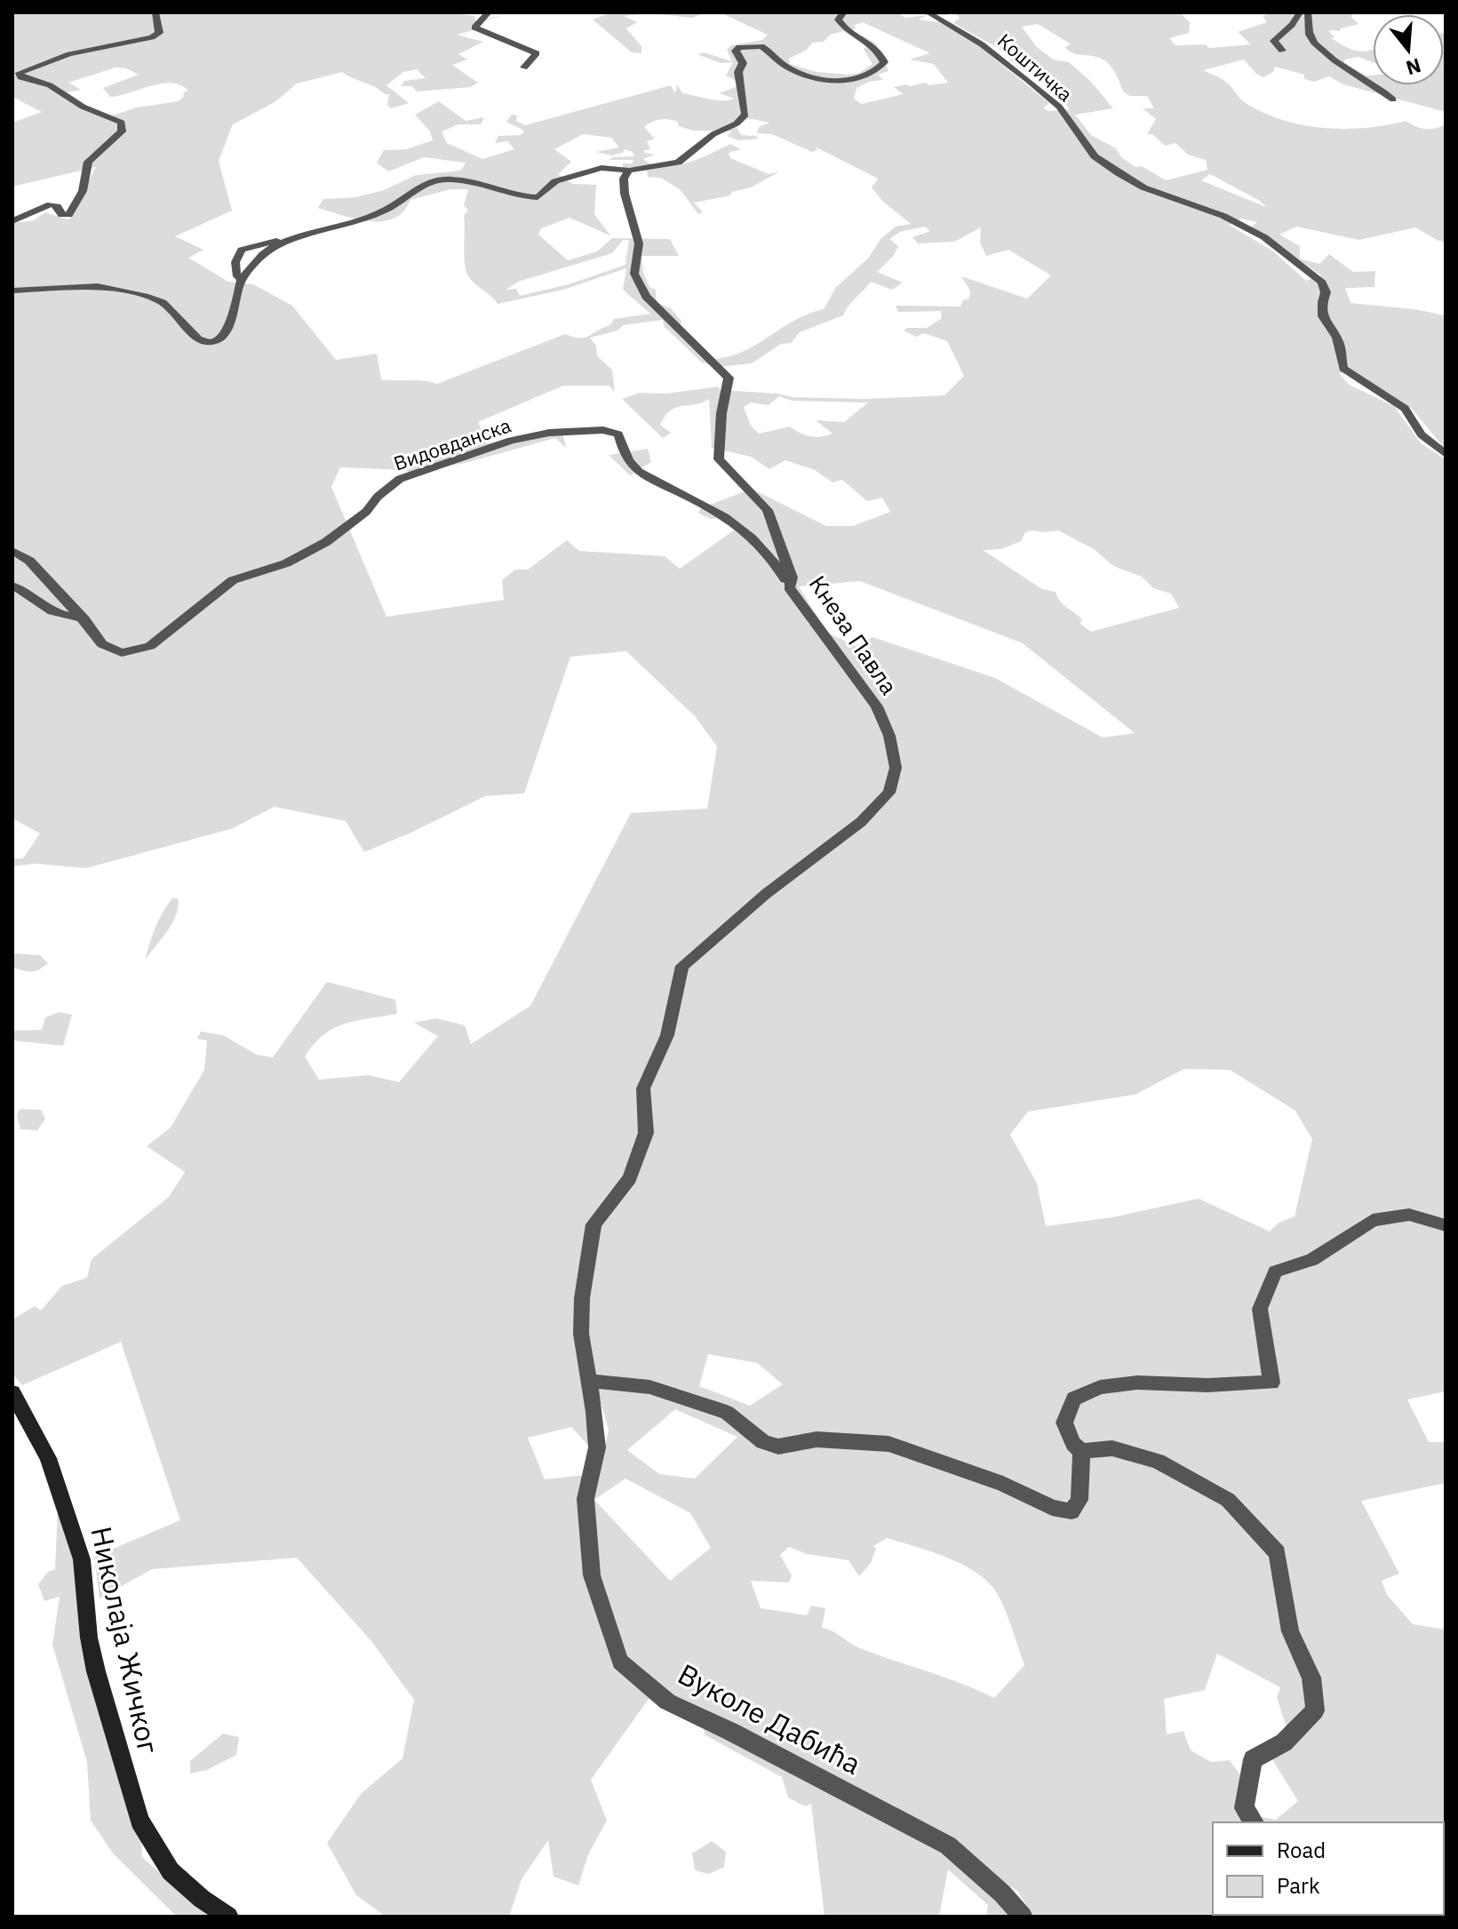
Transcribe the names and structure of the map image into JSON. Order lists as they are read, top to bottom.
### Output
{
  "streets": {
    "street": [
      "Коштичка",
      "Видовданска",
      "Кнеза Павла",
      "Николаја Жичког",
      "Вуколе Дабића"
    ]
  },
  "crossings": [
    ["Видовданска", "Кнеза Павла"],
    ["Кнеза Павла", "Вуколе Дабића"]
  ],
  "legend": ["Road", "Park"],
  "north": "bottom"
}
